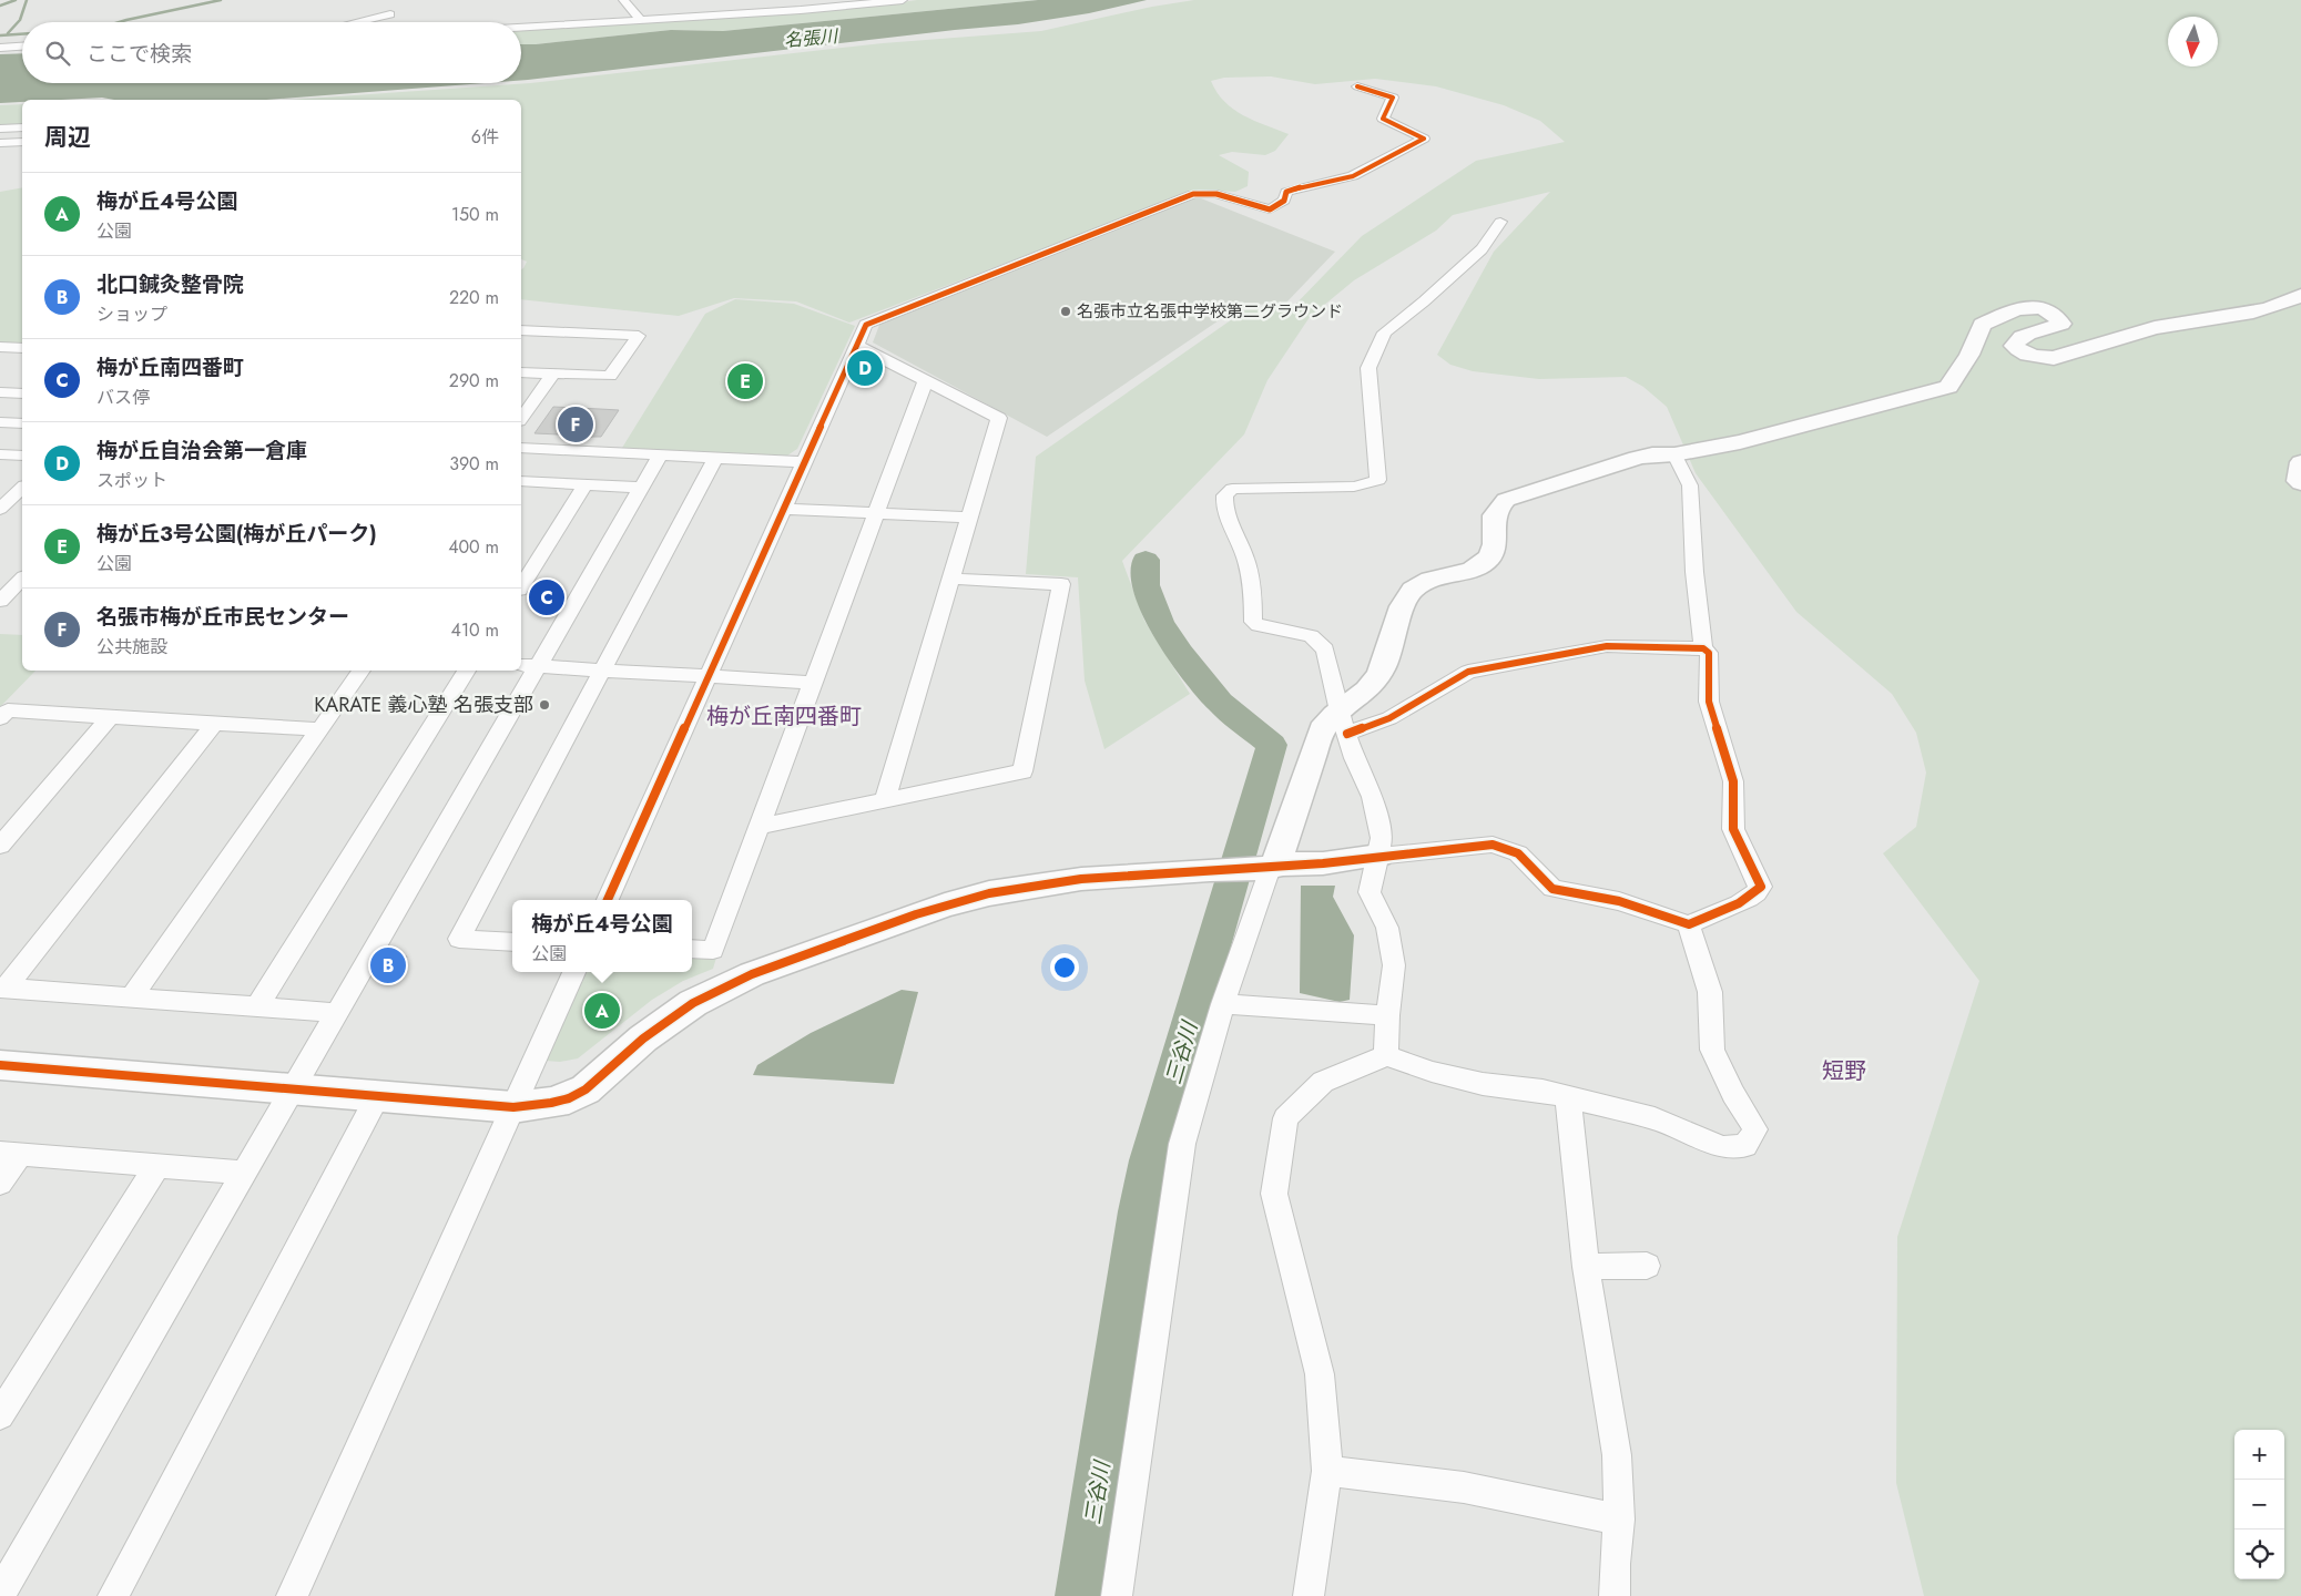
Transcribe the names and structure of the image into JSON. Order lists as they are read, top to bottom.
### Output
{
  "districts": ["梅が丘南四番町", "短野"],
  "water": ["名張川", "三谷川"],
  "places": ["名張市立名張中学校第二グラウンド", "KARATE 義心塾 名張支部"],
  "north": "bottom",
  "page": {
    "search": "ここで検索",
    "heading": ["周辺", "6件"],
    "list": [
      {
        "mark": "A",
        "name": "梅が丘4号公園",
        "note": "公園",
        "value": "150 m"
      },
      {
        "mark": "B",
        "name": "北口鍼灸整骨院",
        "note": "ショップ",
        "value": "220 m"
      },
      {
        "mark": "C",
        "name": "梅が丘南四番町",
        "note": "バス停",
        "value": "290 m"
      },
      {
        "mark": "D",
        "name": "梅が丘自治会第一倉庫",
        "note": "スポット",
        "value": "390 m"
      },
      {
        "mark": "E",
        "name": "梅が丘3号公園(梅が丘パーク)",
        "note": "公園",
        "value": "400 m"
      },
      {
        "mark": "F",
        "name": "名張市梅が丘市民センター",
        "note": "公共施設",
        "value": "410 m"
      }
    ],
    "pins": [
      "D",
      "E",
      "F",
      "C",
      "B",
      "A"
    ],
    "popup": ["梅が丘4号公園", "公園"],
    "map_buttons": ["+", "−"]
  }
}
